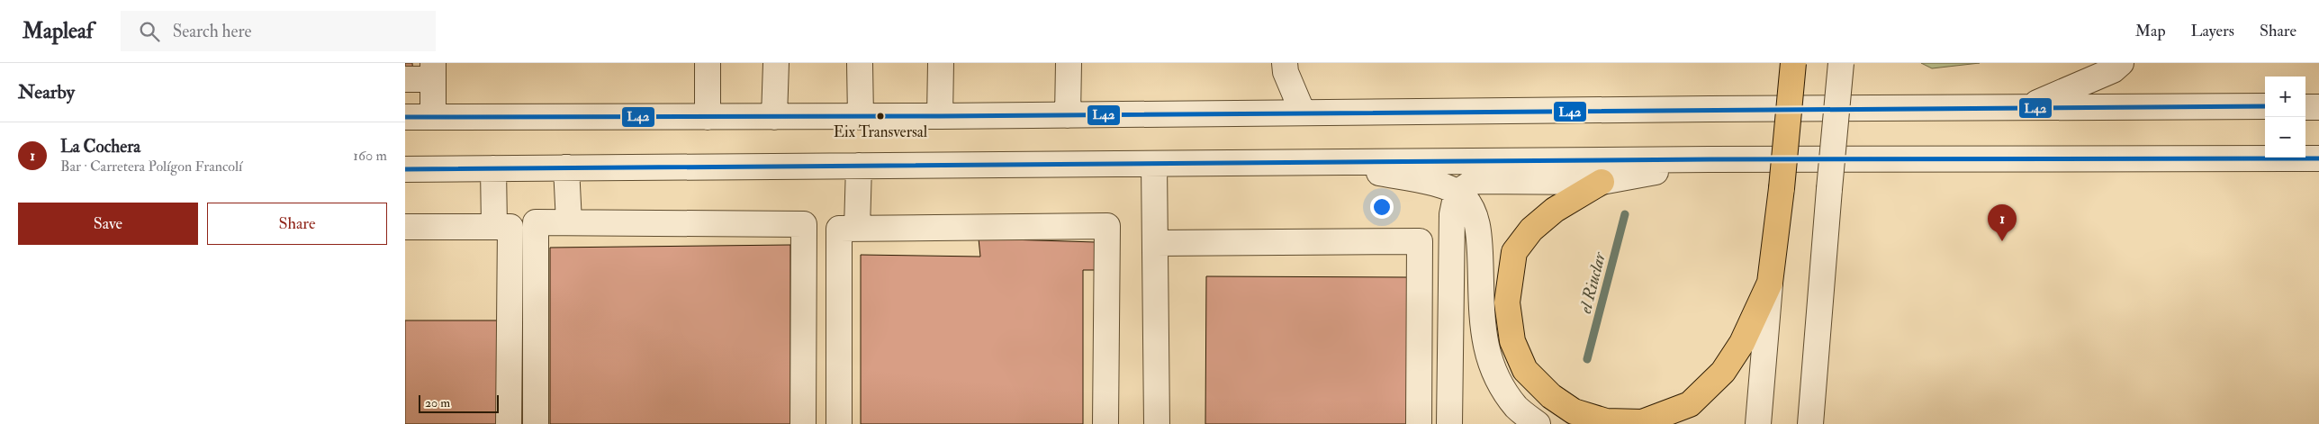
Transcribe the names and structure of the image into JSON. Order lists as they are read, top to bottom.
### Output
{
  "water": ["el Riuclar"],
  "places": ["Eix Transversal"],
  "lines": ["transit line L42"],
  "scale_bar": "20 m",
  "page": {
    "header": "Mapleaf",
    "search": "Search here",
    "nav": ["Map", "Layers", "Share"],
    "heading": "Nearby",
    "map_buttons": ["+", "−"],
    "list": [
      {
        "mark": "1",
        "name": "La Cochera",
        "note": "Bar · Carretera Polígon Francolí",
        "value": "160 m"
      }
    ],
    "buttons": ["Save", "Share"],
    "pins": "1",
    "scale": "20 m"
  }
}
